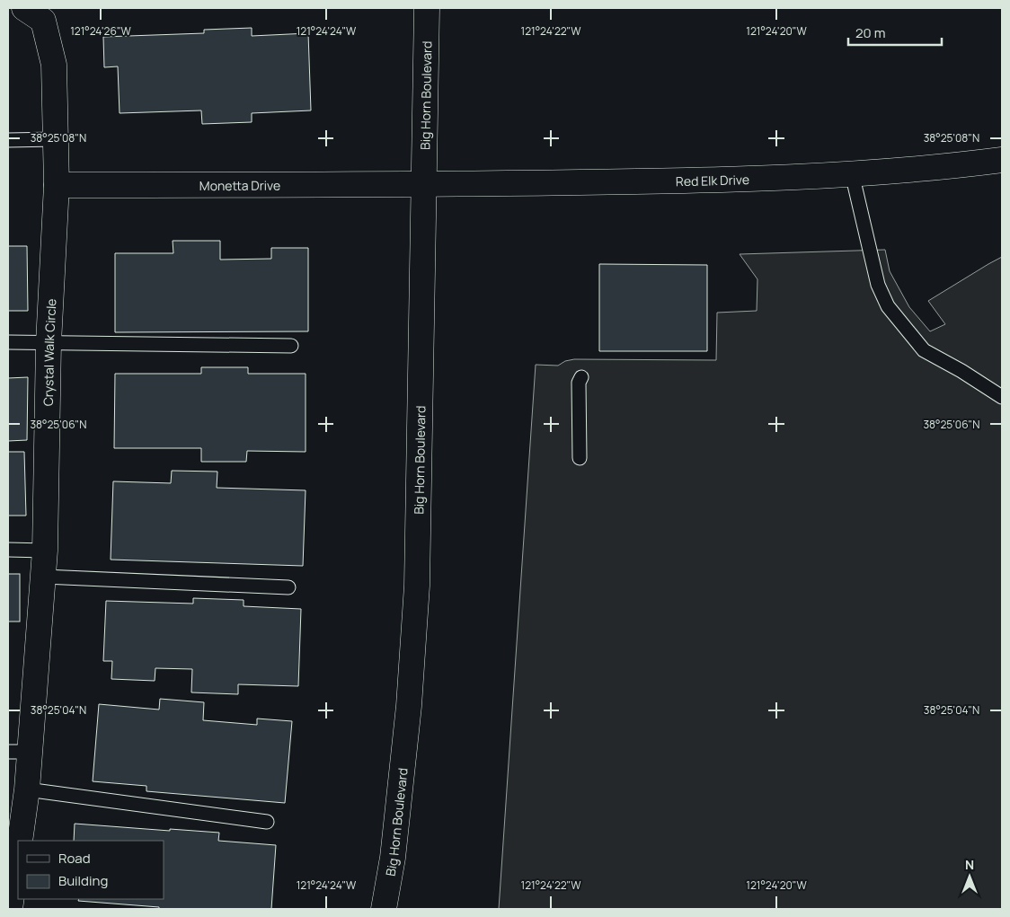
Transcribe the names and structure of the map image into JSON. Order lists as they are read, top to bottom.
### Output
{
  "streets": {
    "street": [
      "Big Horn Boulevard",
      "Red Elk Drive",
      "Monetta Drive",
      "Crystal Walk Circle"
    ]
  },
  "crossings": [
    ["Big Horn Boulevard", "Red Elk Drive"],
    ["Big Horn Boulevard", "Monetta Drive"],
    ["Red Elk Drive", "Monetta Drive"],
    ["Monetta Drive", "Crystal Walk Circle"]
  ],
  "legend": ["Road", "Building"],
  "scale_bar": "20 m",
  "north": "top",
  "coordinates": [
    "121°24'26\"W",
    "121°24'24\"W",
    "121°24'22\"W",
    "121°24'20\"W",
    "38°25'08\"N",
    "38°25'06\"N",
    "38°25'04\"N"
  ]
}
